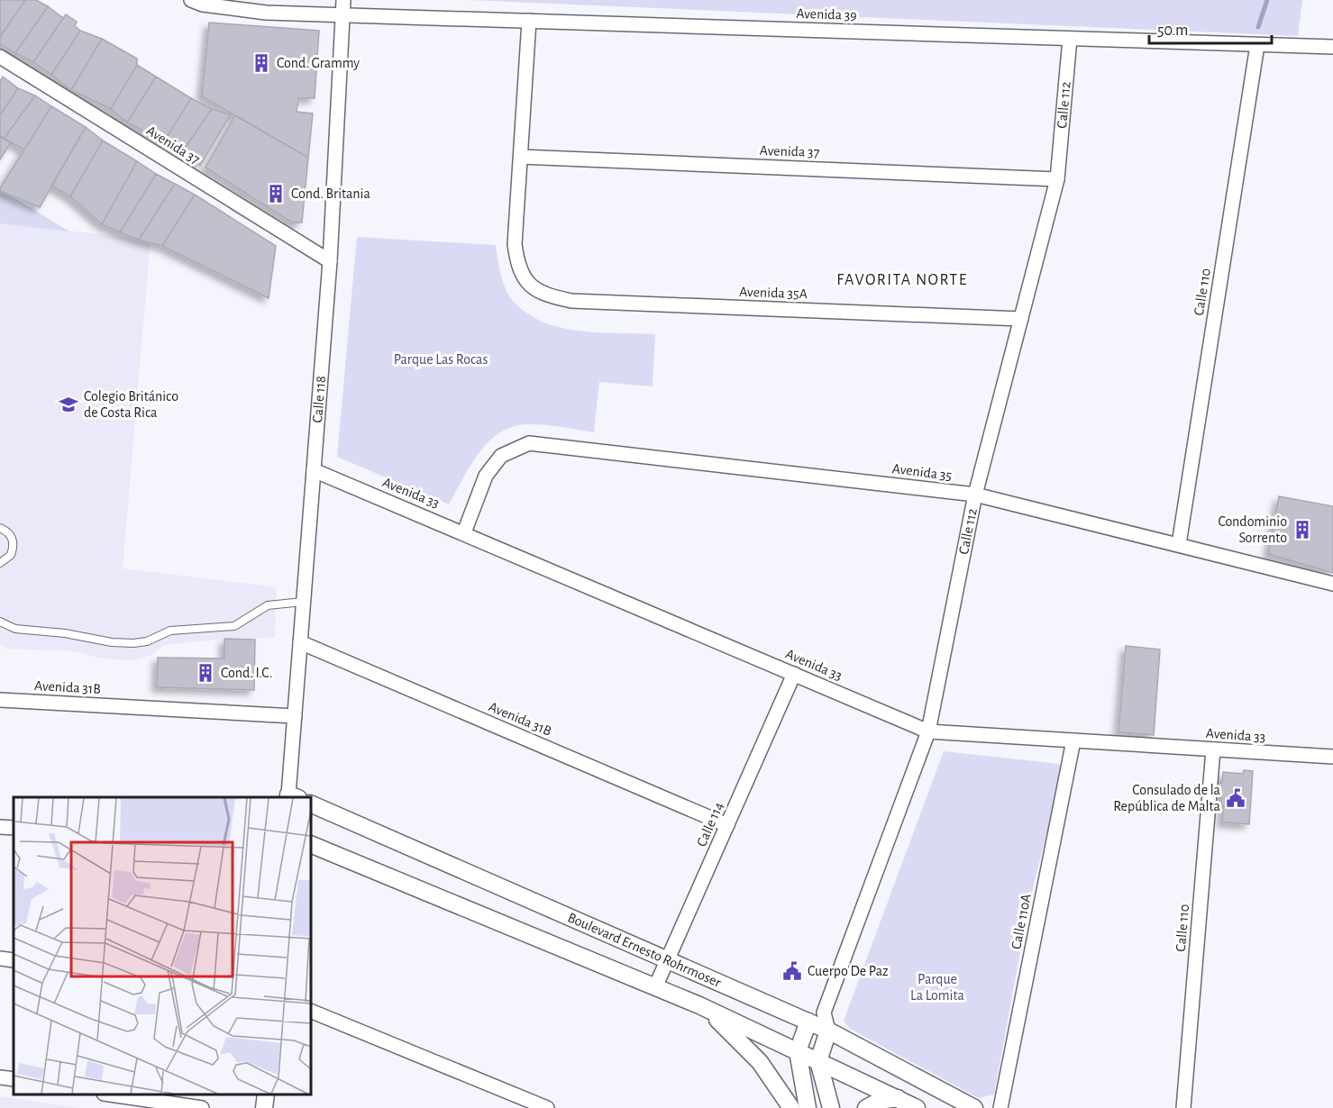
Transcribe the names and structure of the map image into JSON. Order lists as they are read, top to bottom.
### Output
{
  "streets": {
    "street": [
      "Avenida 39",
      "Calle 112",
      "Avenida 37",
      "Calle 110",
      "Avenida 35A",
      "Calle 118",
      "Avenida 35",
      "Avenida 33",
      "Avenida 31B",
      "Calle 114",
      "Calle 110A",
      "Boulevard Ernesto Rohrmoser"
    ]
  },
  "crossings": [
    ["Avenida 39", "Calle 112"],
    ["Avenida 39", "Calle 110"],
    ["Avenida 39", "Calle 118"],
    ["Calle 112", "Avenida 37"],
    ["Calle 112", "Avenida 35A"],
    ["Calle 112", "Avenida 35"],
    ["Calle 112", "Avenida 33"],
    ["Avenida 37", "Avenida 35A"],
    ["Avenida 37", "Calle 118"],
    ["Calle 110", "Avenida 35"],
    ["Calle 110", "Avenida 33"],
    ["Calle 118", "Avenida 33"],
    ["Calle 118", "Avenida 31B"],
    ["Avenida 35", "Avenida 33"],
    ["Avenida 33", "Calle 114"],
    ["Avenida 33", "Calle 110A"],
    ["Avenida 31B", "Calle 114"],
    ["Calle 114", "Boulevard Ernesto Rohrmoser"]
  ],
  "districts": ["FAVORITA NORTE"],
  "parks": ["Parque Las Rocas", "Parque La Lomita"],
  "places": {
    "building": [
      "Cond. Grammy",
      "Cond. Britania",
      "Condominio Sorrento",
      "Cond. I.C."
    ],
    "school or university": ["Colegio Británico de Costa Rica"],
    "public building": ["Consulado de la República de Malta", "Cuerpo De Paz"]
  },
  "scale_bar": "50 m"
}
